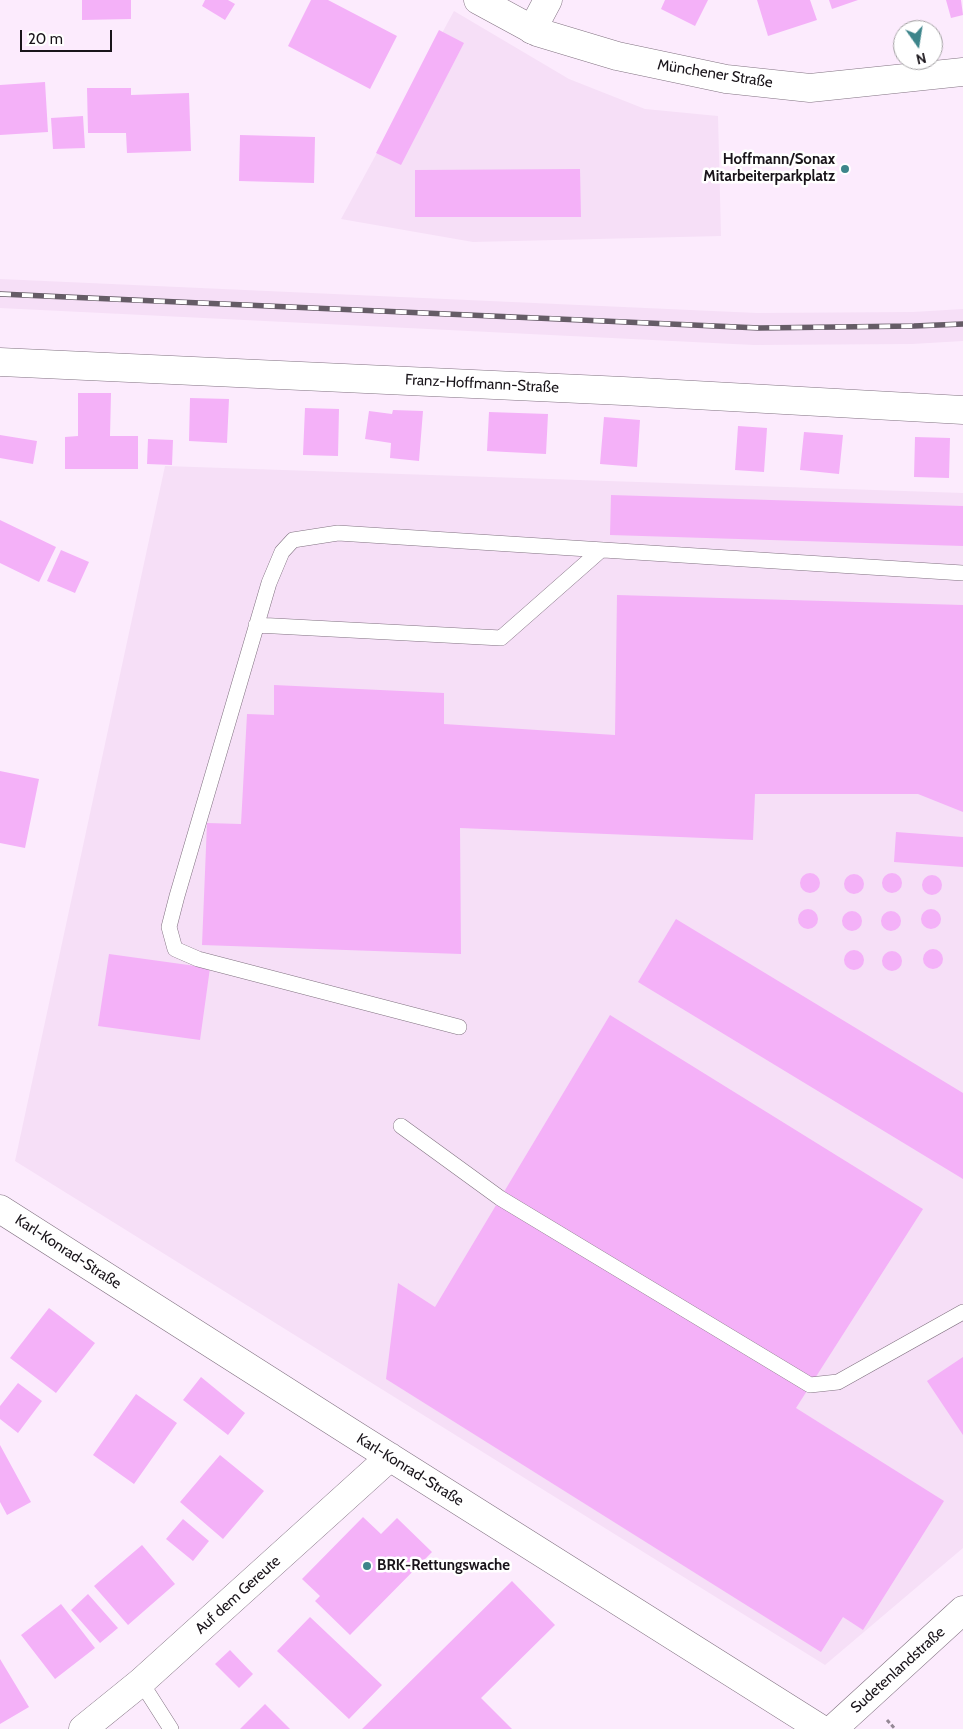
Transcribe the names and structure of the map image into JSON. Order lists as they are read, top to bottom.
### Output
{
  "streets": {
    "street": [
      "Münchener Straße",
      "Franz-Hoffmann-Straße",
      "Karl-Konrad-Straße",
      "Auf dem Gereute",
      "Sudetenlandstraße"
    ]
  },
  "crossings": [
    ["Karl-Konrad-Straße", "Auf dem Gereute"]
  ],
  "places": ["Hoffmann/Sonax Mitarbeiterparkplatz", "BRK-Rettungswache"],
  "scale_bar": "20 m",
  "north": "bottom"
}
